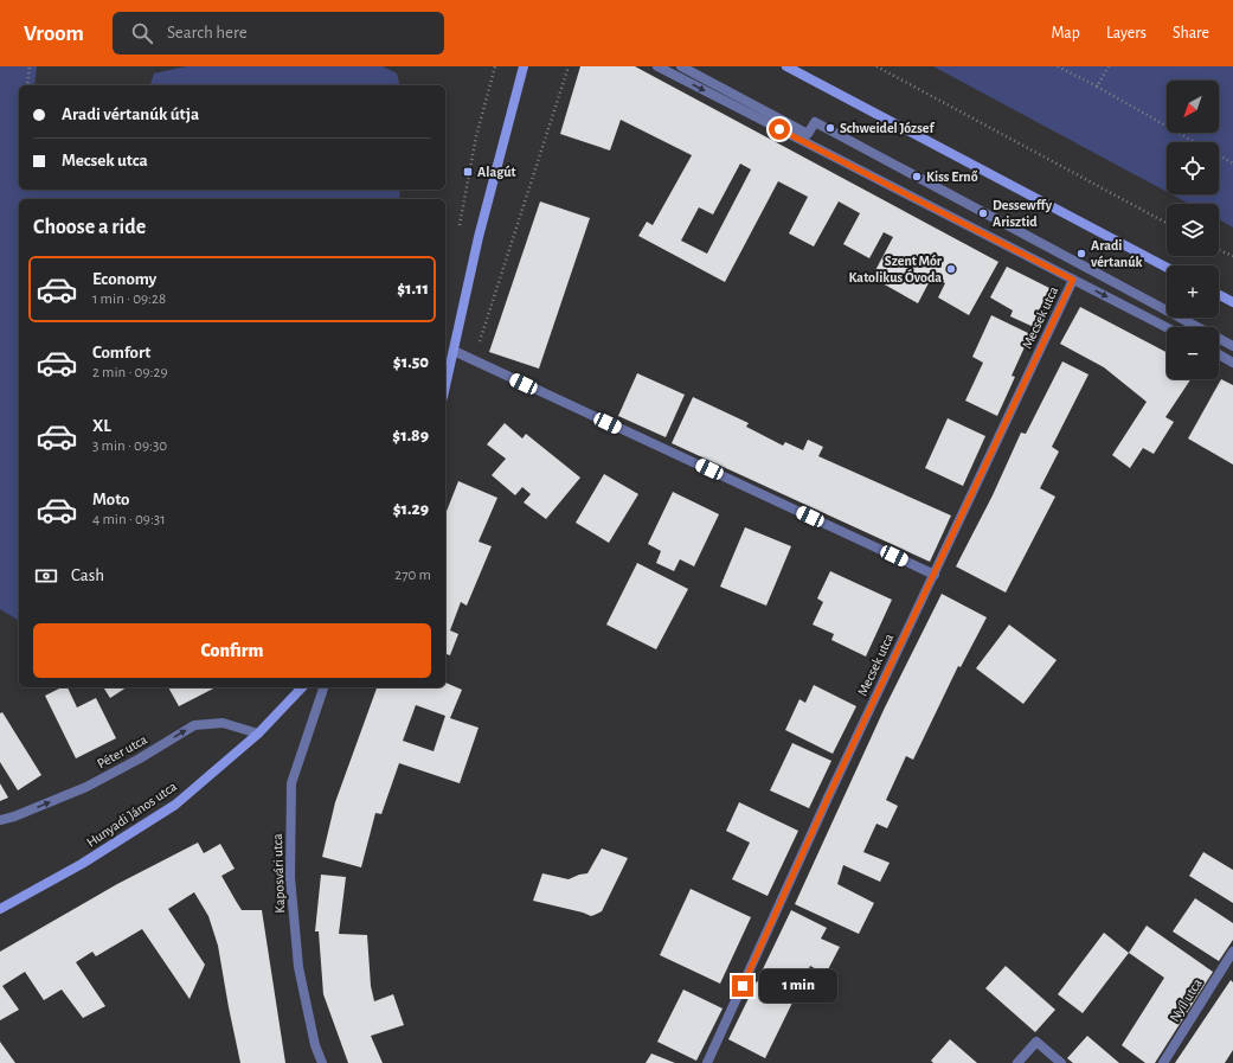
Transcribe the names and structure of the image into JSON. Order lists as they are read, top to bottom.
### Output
{
  "streets": {
    "street": [
      "Mecsek utca",
      "Péter utca",
      "Hunyadi János utca",
      "Kaposvári utca",
      "Nyíl utca"
    ]
  },
  "crossings": [
    ["Péter utca", "Hunyadi János utca"]
  ],
  "one_way": ["Péter utca"],
  "places": {
    "other": [
      "Schweidel József",
      "Kiss Ernő",
      "Dessewffy Arisztid",
      "Aradi vértanúk",
      "Szent Mór Katolikus Óvoda"
    ],
    "transit": ["Alagút"]
  },
  "north": "bottom left",
  "page": {
    "header": "Vroom",
    "search": "Search here",
    "nav": ["Map", "Layers", "Share"],
    "map_buttons": ["+", "−"],
    "banner": ["Aradi vértanúk útja", "Mecsek utca"],
    "heading": "Choose a ride",
    "list": [
      {
        "name": "Economy",
        "note": "1 min · 09:28",
        "value": "$1.11"
      },
      {
        "name": "Comfort",
        "note": "2 min · 09:29",
        "value": "$1.50"
      },
      {
        "name": "XL",
        "note": "3 min · 09:30",
        "value": "$1.89"
      },
      {
        "name": "Moto",
        "note": "4 min · 09:31",
        "value": "$1.29"
      }
    ],
    "pay": ["Cash", "270 m"],
    "buttons": "Confirm",
    "bubble": "1 min"
  }
}
